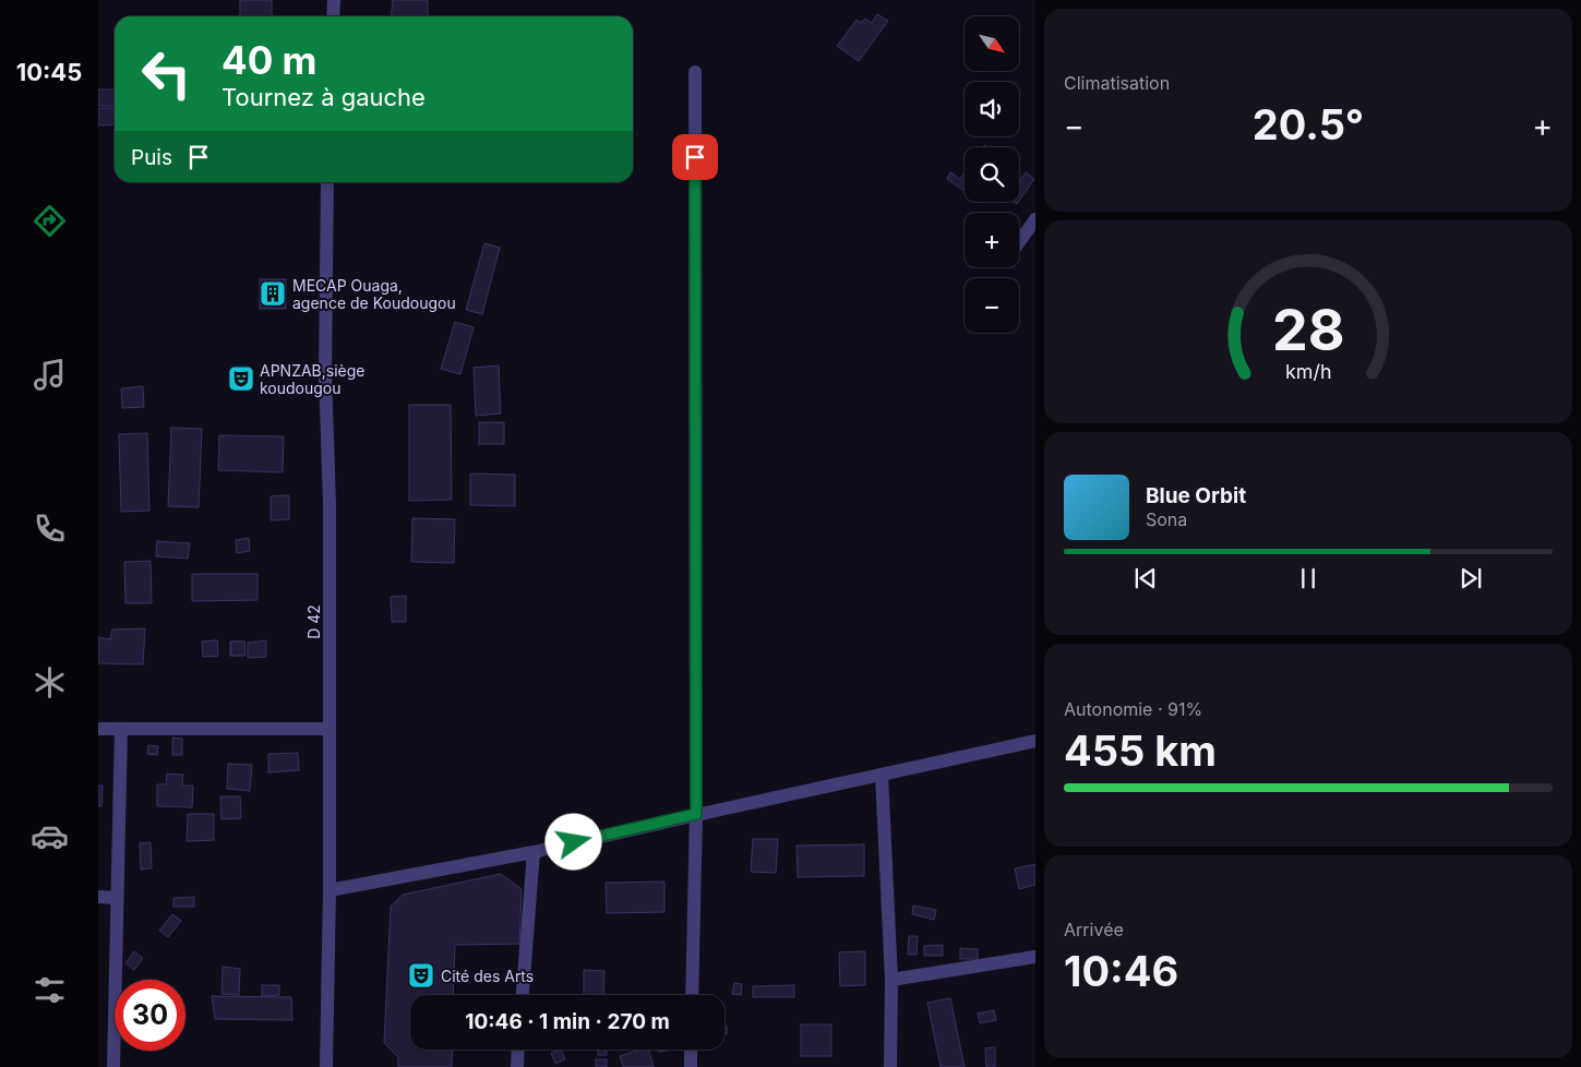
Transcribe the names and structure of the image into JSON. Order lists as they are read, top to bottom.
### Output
{
  "streets": {
    "street": ["D 42"]
  },
  "places": {
    "building": ["MECAP Ouaga, agence de Koudougou"],
    "theatre": ["APNZAB,siège koudougou", "Cité des Arts"]
  },
  "north": "bottom right",
  "page": {
    "tabs": "10:45",
    "tile": [
      "Climatisation",
      ["Autonomie · 91%", "455 km"],
      ["Arrivée", "10:46"]
    ],
    "map_buttons": ["+", "−"],
    "turn": ["40 m", "Tournez à gauche"],
    "heat": ["−", "20.5°", "+"],
    "then": "Puis",
    "song": ["Blue Orbit", "Sona"],
    "limit": "30",
    "trip": "10:46 · 1 min · 270 m",
    "gauge": ["28", "km/h"]
  }
}
